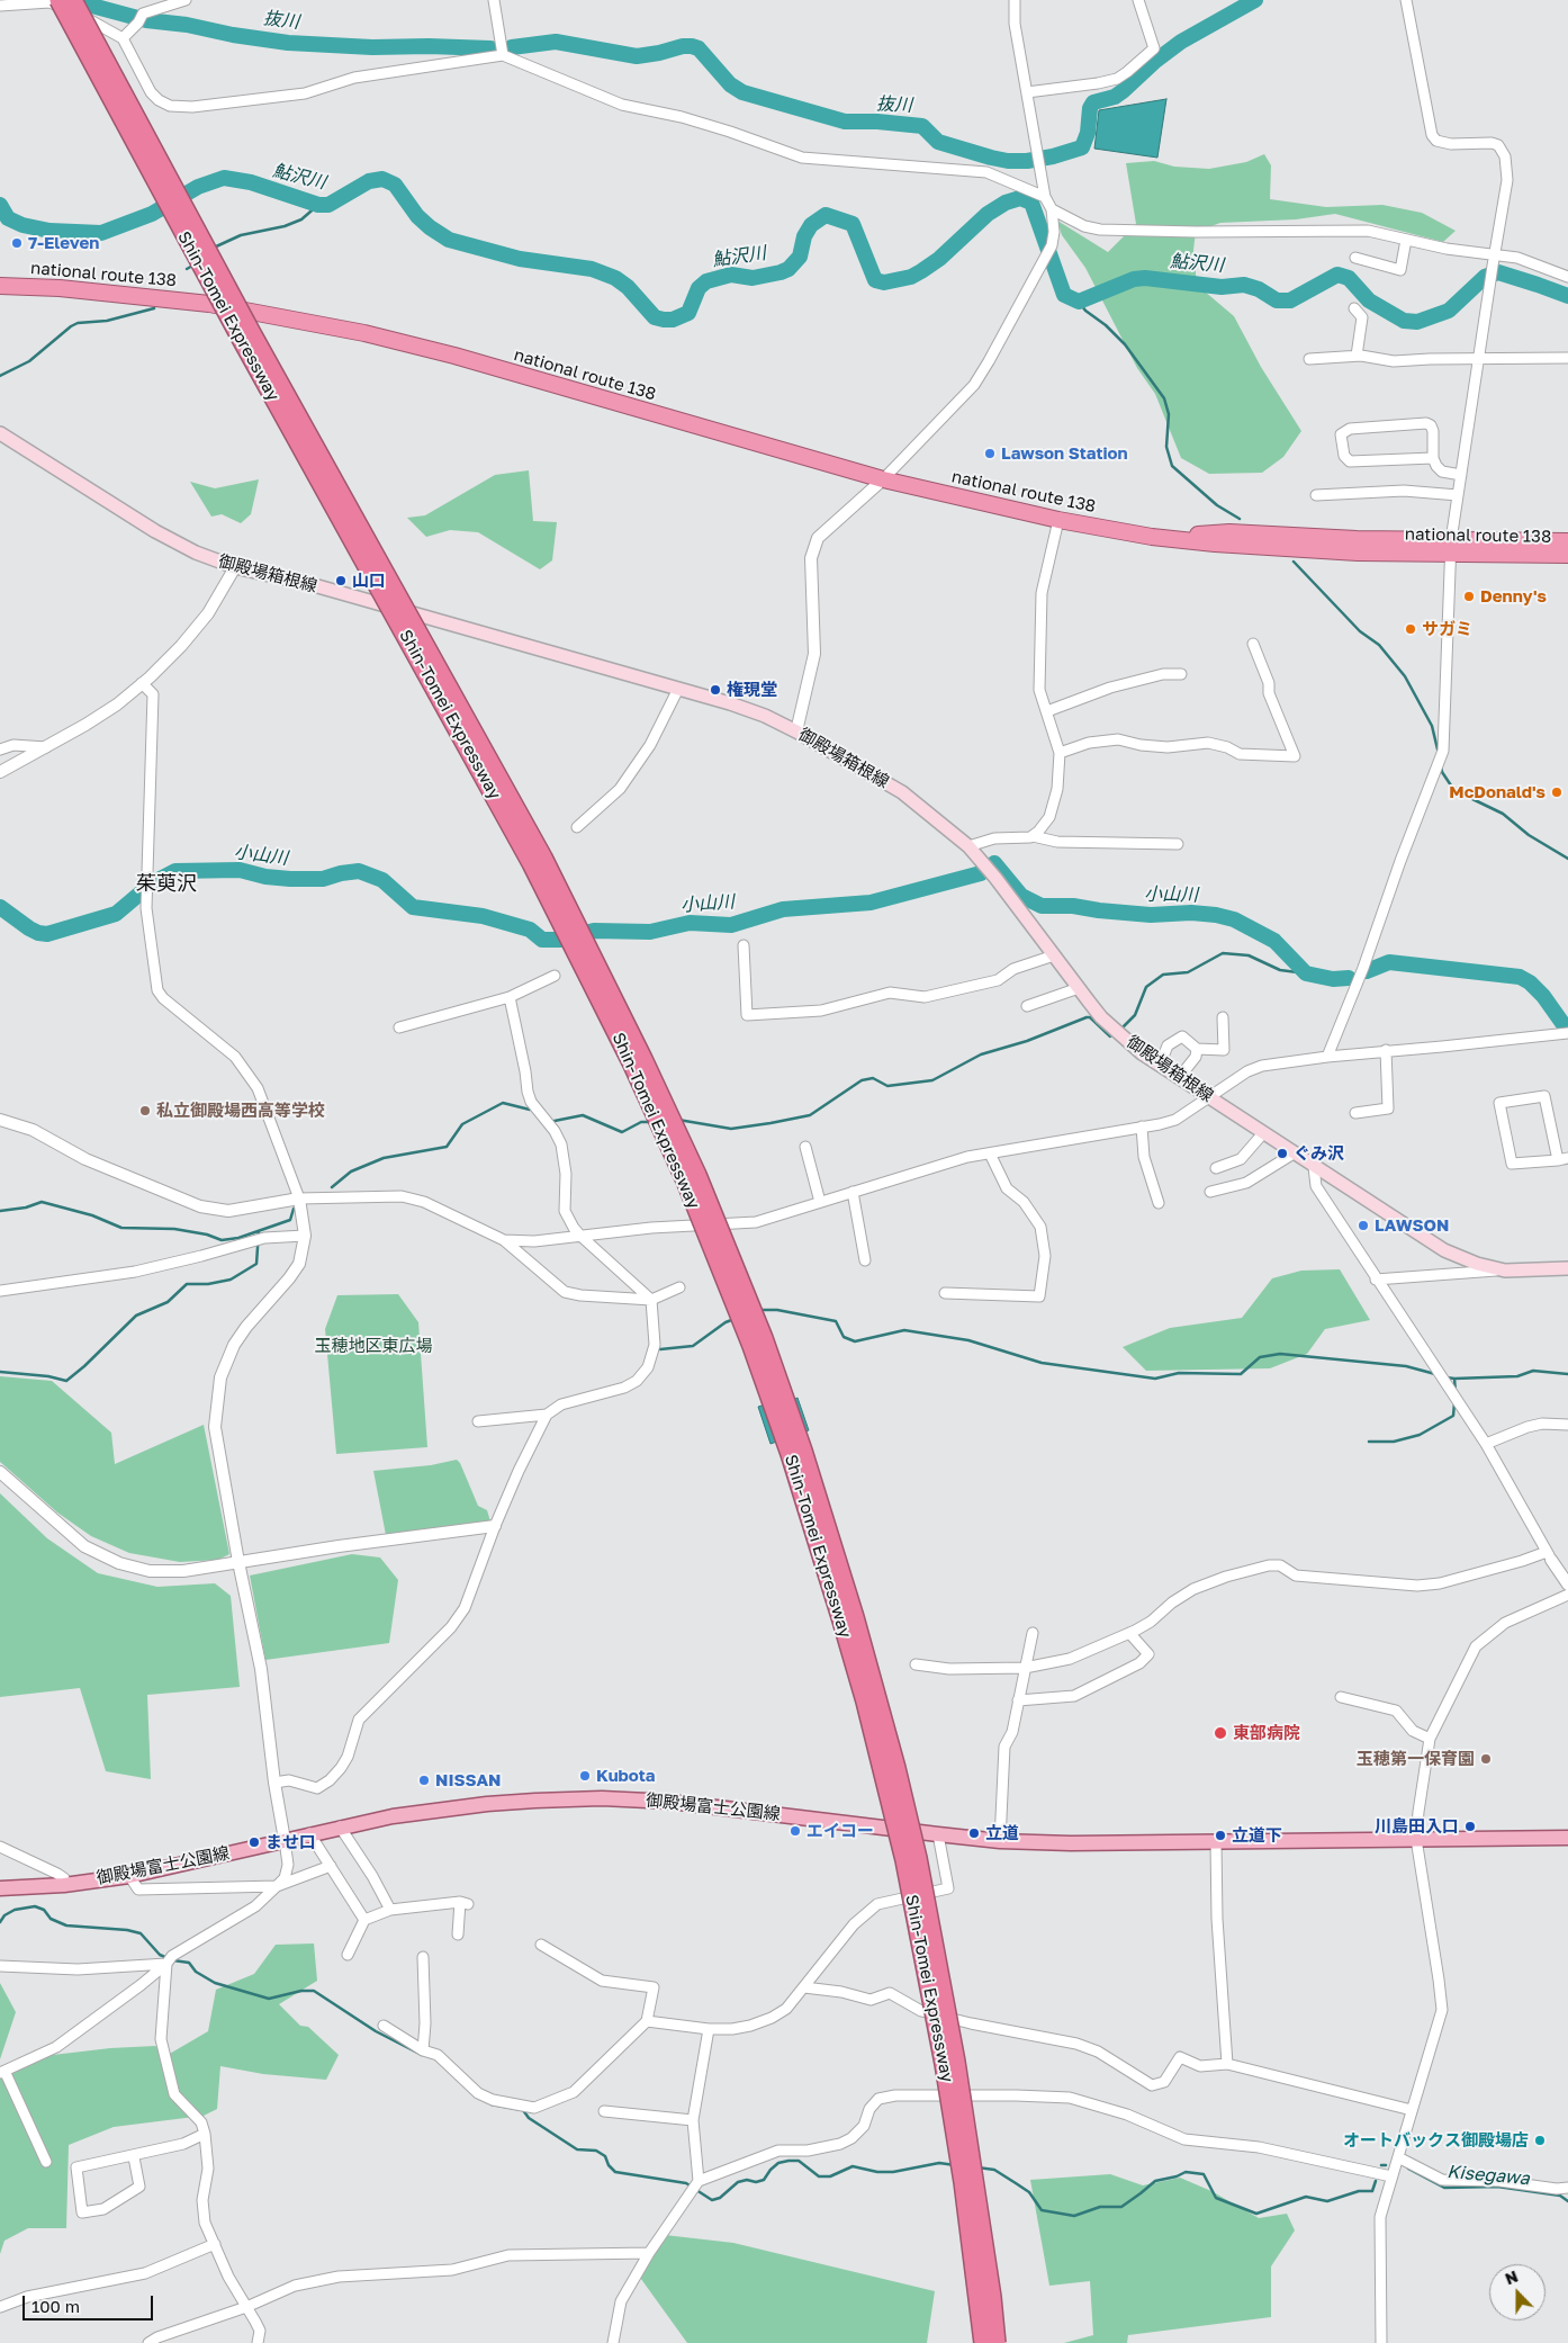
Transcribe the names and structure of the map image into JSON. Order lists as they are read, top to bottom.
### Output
{
  "streets": {
    "highway": ["national route 138", "Shin-Tomei Expressway"],
    "main road": ["御殿場箱根線", "御殿場富士公園線"]
  },
  "districts": ["茱萸沢"],
  "water": [
    "抜川",
    "鮎沢川",
    "小山川",
    "Kisegawa"
  ],
  "parks": ["玉穂地区東広場"],
  "places": [
    "7-Eleven",
    "Lawson Station",
    "山口",
    "Denny's",
    "サガミ",
    "権現堂",
    "McDonald's",
    "私立御殿場西高等学校",
    "ぐみ沢",
    "LAWSON",
    "東部病院",
    "玉穂第一保育園",
    "Kubota",
    "NISSAN",
    "川島田入口",
    "エイコー",
    "立道",
    "立道下",
    "ませ口",
    "オートバックス御殿場店"
  ],
  "scale_bar": "100 m",
  "north": "top"
}
